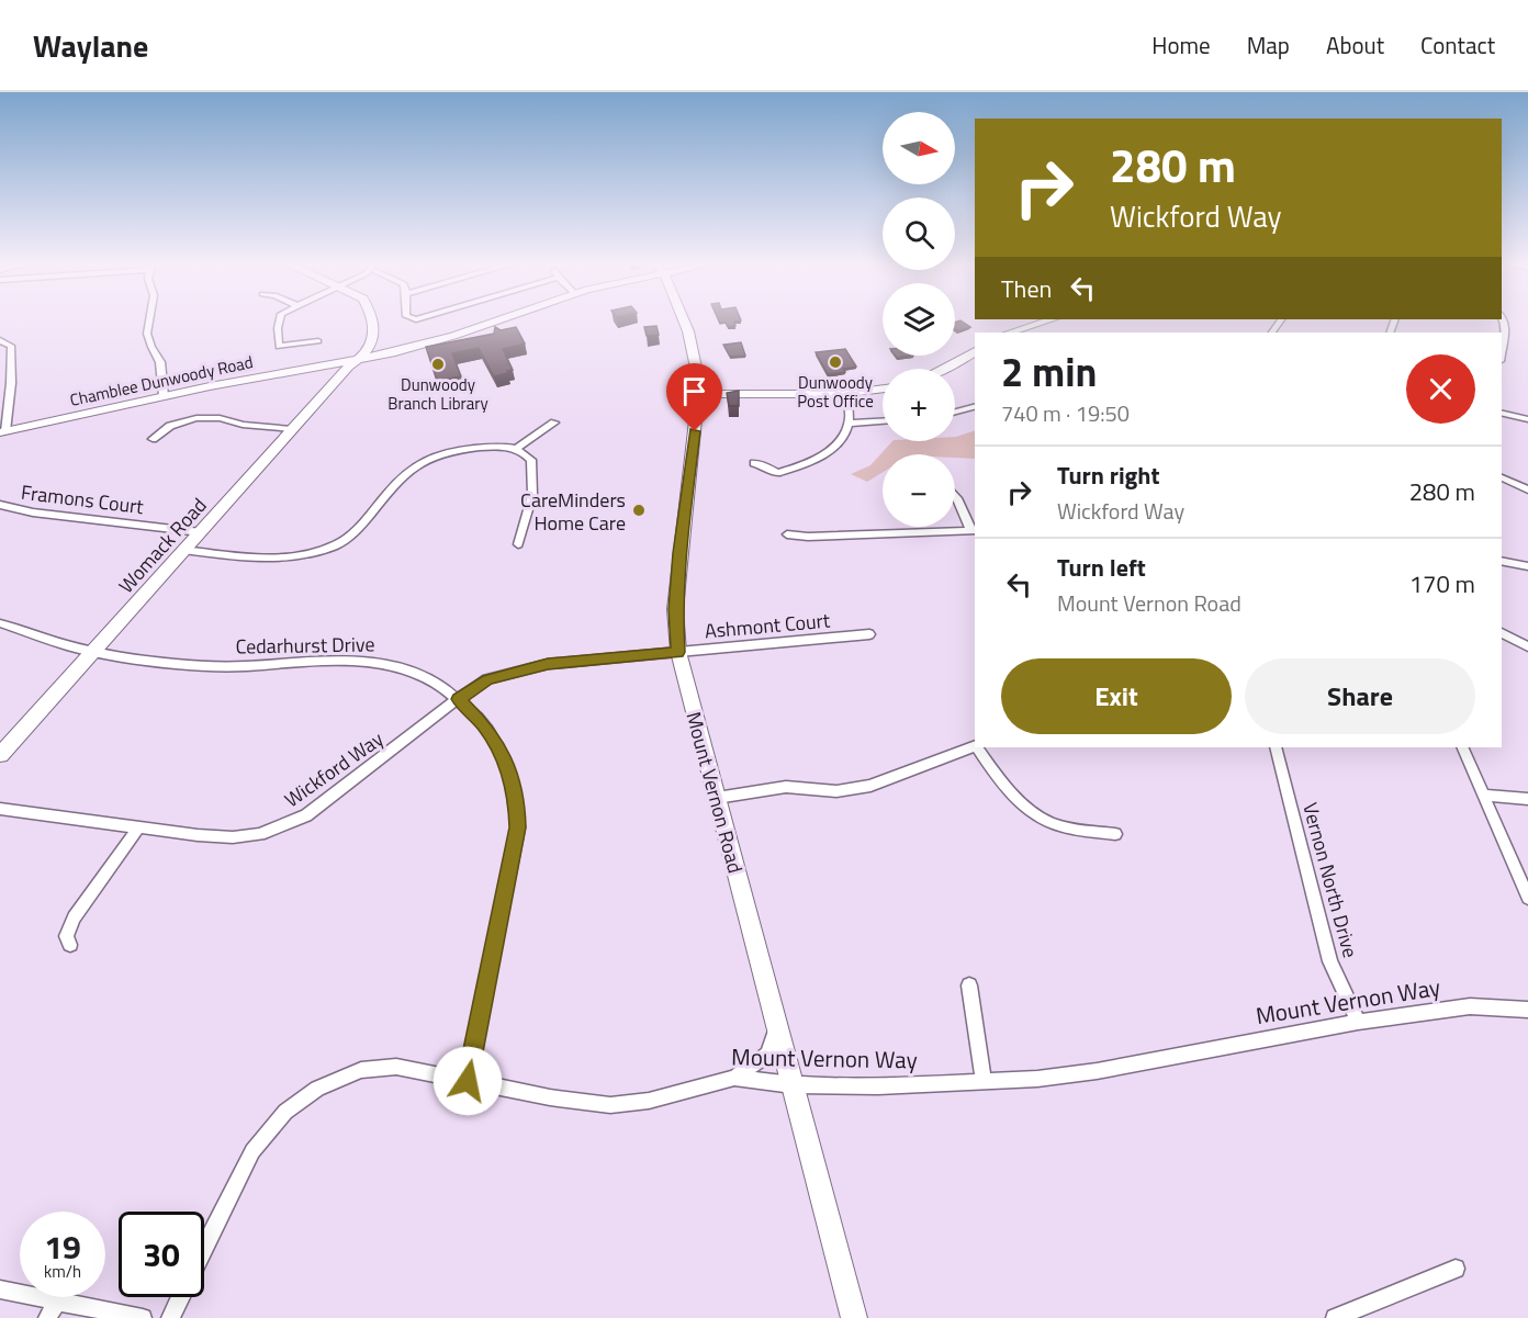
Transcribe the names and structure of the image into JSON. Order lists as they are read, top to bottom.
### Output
{
  "streets": {
    "street": [
      "Chamblee Dunwoody Road",
      "Framons Court",
      "Womack Road",
      "Ashmont Court",
      "Cedarhurst Drive",
      "Wickford Way",
      "Mount Vernon Road",
      "Vernon North Drive",
      "Mount Vernon Way"
    ]
  },
  "crossings": [
    ["Chamblee Dunwoody Road", "Womack Road"],
    ["Framons Court", "Womack Road"],
    ["Womack Road", "Cedarhurst Drive"],
    ["Ashmont Court", "Wickford Way"],
    ["Ashmont Court", "Mount Vernon Road"],
    ["Cedarhurst Drive", "Wickford Way"],
    ["Cedarhurst Drive", "Mount Vernon Way"],
    ["Wickford Way", "Mount Vernon Road"],
    ["Mount Vernon Road", "Mount Vernon Way"],
    ["Vernon North Drive", "Mount Vernon Way"]
  ],
  "places": ["Dunwoody Post Office", "Dunwoody Branch Library", "CareMinders Home Care"],
  "north": "right",
  "page": {
    "header": "Waylane",
    "nav": [
      "Home",
      "Map",
      "About",
      "Contact"
    ],
    "map_buttons": ["+", "−"],
    "turn": ["280 m", "Wickford Way"],
    "then": "Then",
    "heading": ["2 min", "740 m · 19:50"],
    "list": [
      {
        "name": "Turn right",
        "note": "Wickford Way",
        "value": "280 m"
      },
      {
        "name": "Turn left",
        "note": "Mount Vernon Road",
        "value": "170 m"
      }
    ],
    "buttons": ["Exit", "Share"],
    "speed": "19 km/h",
    "limit": "30"
  }
}
